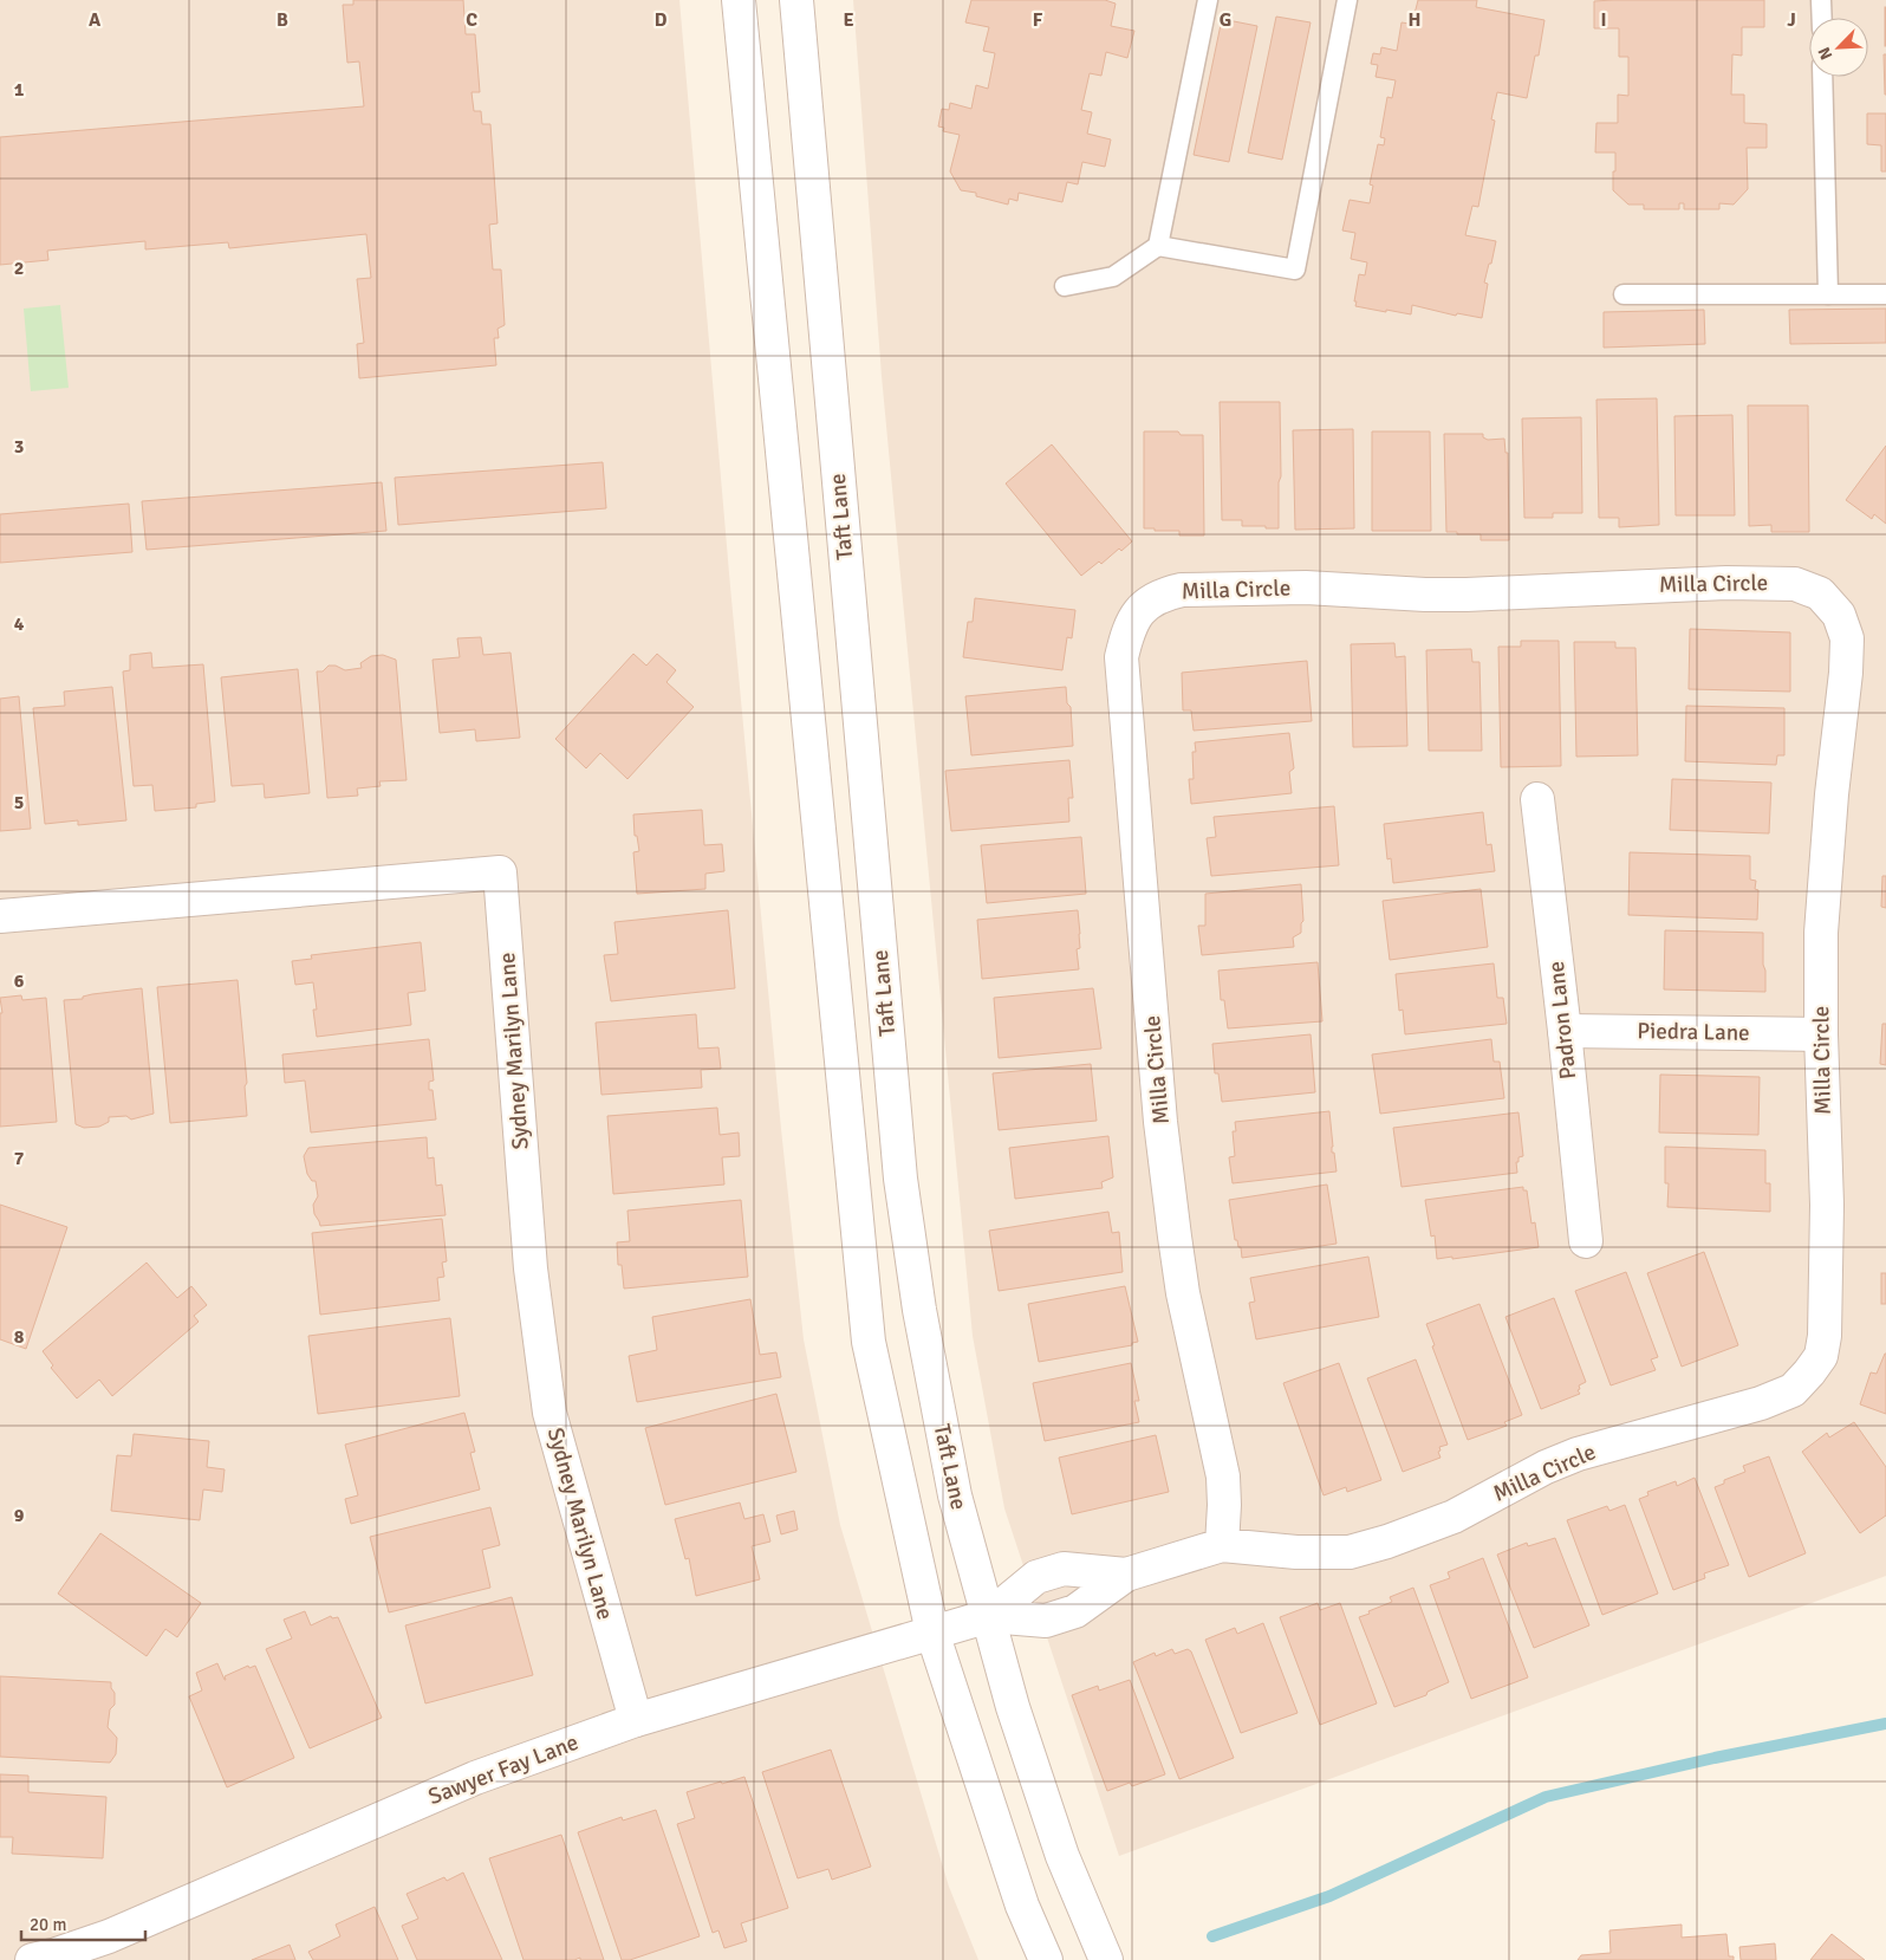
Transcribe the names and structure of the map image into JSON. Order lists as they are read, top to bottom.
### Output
{
  "streets": {
    "street": [
      "Taft Lane",
      "Milla Circle",
      "Padron Lane",
      "Piedra Lane",
      "Sydney Marilyn Lane",
      "Sawyer Fay Lane"
    ]
  },
  "crossings": [
    ["Taft Lane", "Milla Circle"],
    ["Taft Lane", "Sawyer Fay Lane"],
    ["Milla Circle", "Piedra Lane"],
    ["Milla Circle", "Sawyer Fay Lane"],
    ["Padron Lane", "Piedra Lane"],
    ["Sydney Marilyn Lane", "Sawyer Fay Lane"]
  ],
  "scale_bar": "20 m",
  "north": "bottom left",
  "grid": {
    "columns": [
      "A",
      "B",
      "C",
      "D",
      "E",
      "F",
      "G",
      "H",
      "I",
      "J"
    ],
    "rows": [
      "1",
      "2",
      "3",
      "4",
      "5",
      "6",
      "7",
      "8",
      "9"
    ]
  }
}
